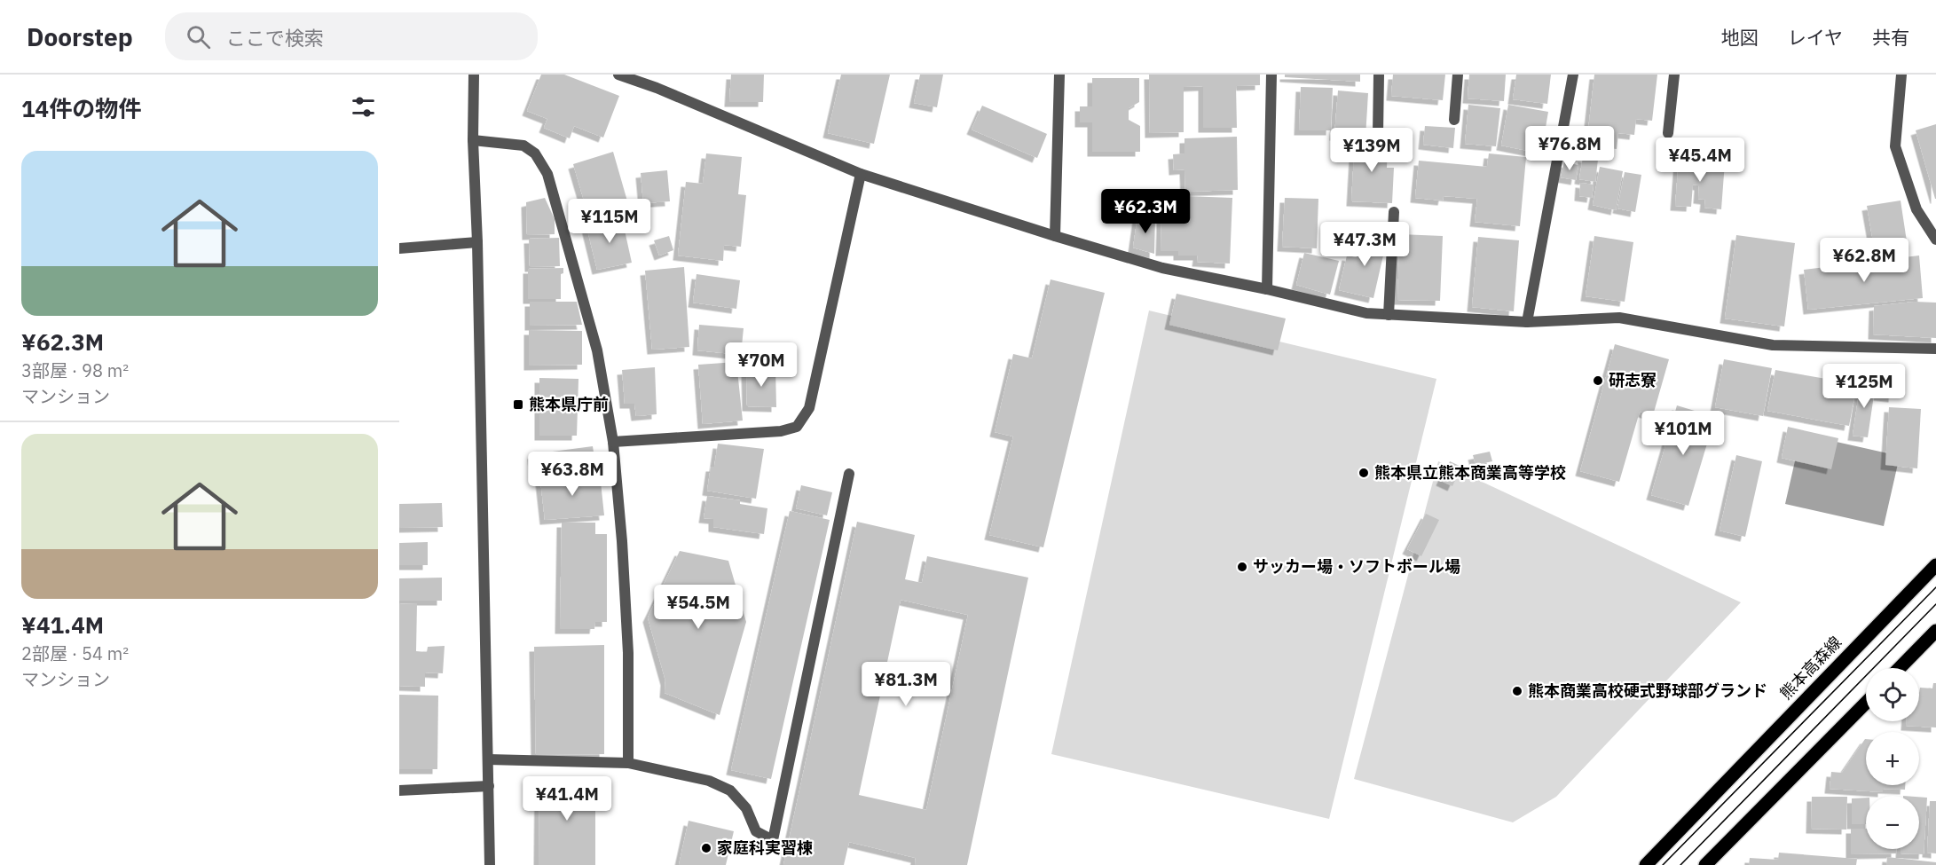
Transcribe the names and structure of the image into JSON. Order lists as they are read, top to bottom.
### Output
{
  "streets": {
    "main road": ["熊本高森線"]
  },
  "places": {
    "other": [
      "研志寮",
      "熊本県立熊本商業高等学校",
      "サッカー場・ソフトボール場",
      "熊本商業高校硬式野球部グランド",
      "家庭科実習棟"
    ],
    "transit": ["熊本県庁前"]
  },
  "page": {
    "header": "Doorstep",
    "search": "ここで検索",
    "nav": ["地図", "レイヤ", "共有"],
    "heading": "14件の物件",
    "price": [
      "¥76.8M",
      "¥139M",
      "¥45.4M",
      "¥62.3M",
      "¥115M",
      "¥47.3M",
      "¥62.8M",
      "¥70M",
      "¥125M",
      "¥101M",
      "¥63.8M",
      "¥54.5M",
      "¥81.3M",
      "¥41.4M"
    ],
    "list": [
      {
        "name": "¥62.3M",
        "note": "3部屋 · 98 m² · マンション"
      },
      {
        "name": "¥41.4M",
        "note": "2部屋 · 54 m² · マンション"
      }
    ],
    "map_buttons": ["+", "−"]
  }
}
